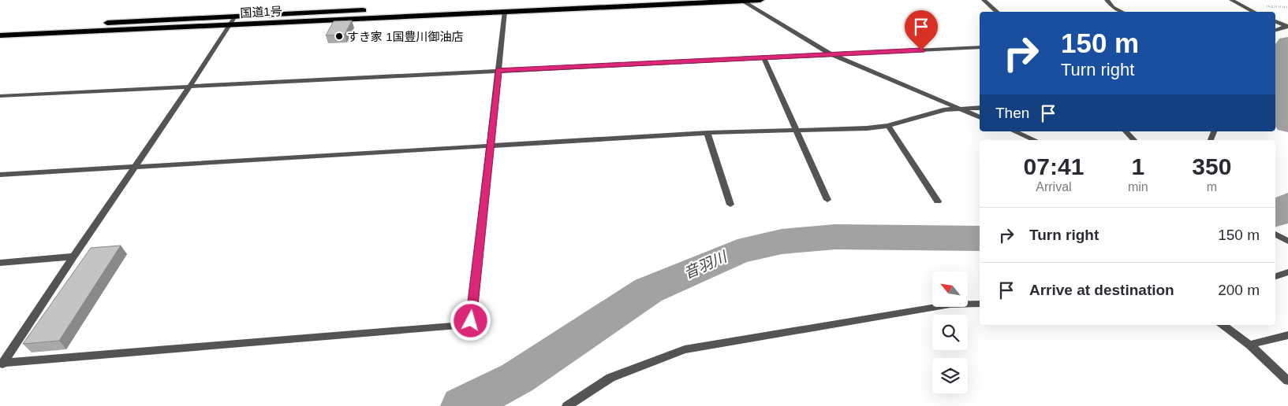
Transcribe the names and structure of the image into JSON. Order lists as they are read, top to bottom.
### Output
{
  "streets": {
    "highway": ["国道1号"]
  },
  "water": ["音羽川"],
  "places": ["すき家 1国豊川御油店"],
  "north": "top left",
  "page": {
    "turn": ["150 m", "Turn right"],
    "then": "Then",
    "eta": [
      "07:41",
      "Arrival",
      "1",
      "min",
      "350",
      "m"
    ],
    "list": [
      {
        "name": "Turn right",
        "value": "150 m"
      },
      {
        "name": "Arrive at destination",
        "value": "200 m"
      }
    ]
  }
}
